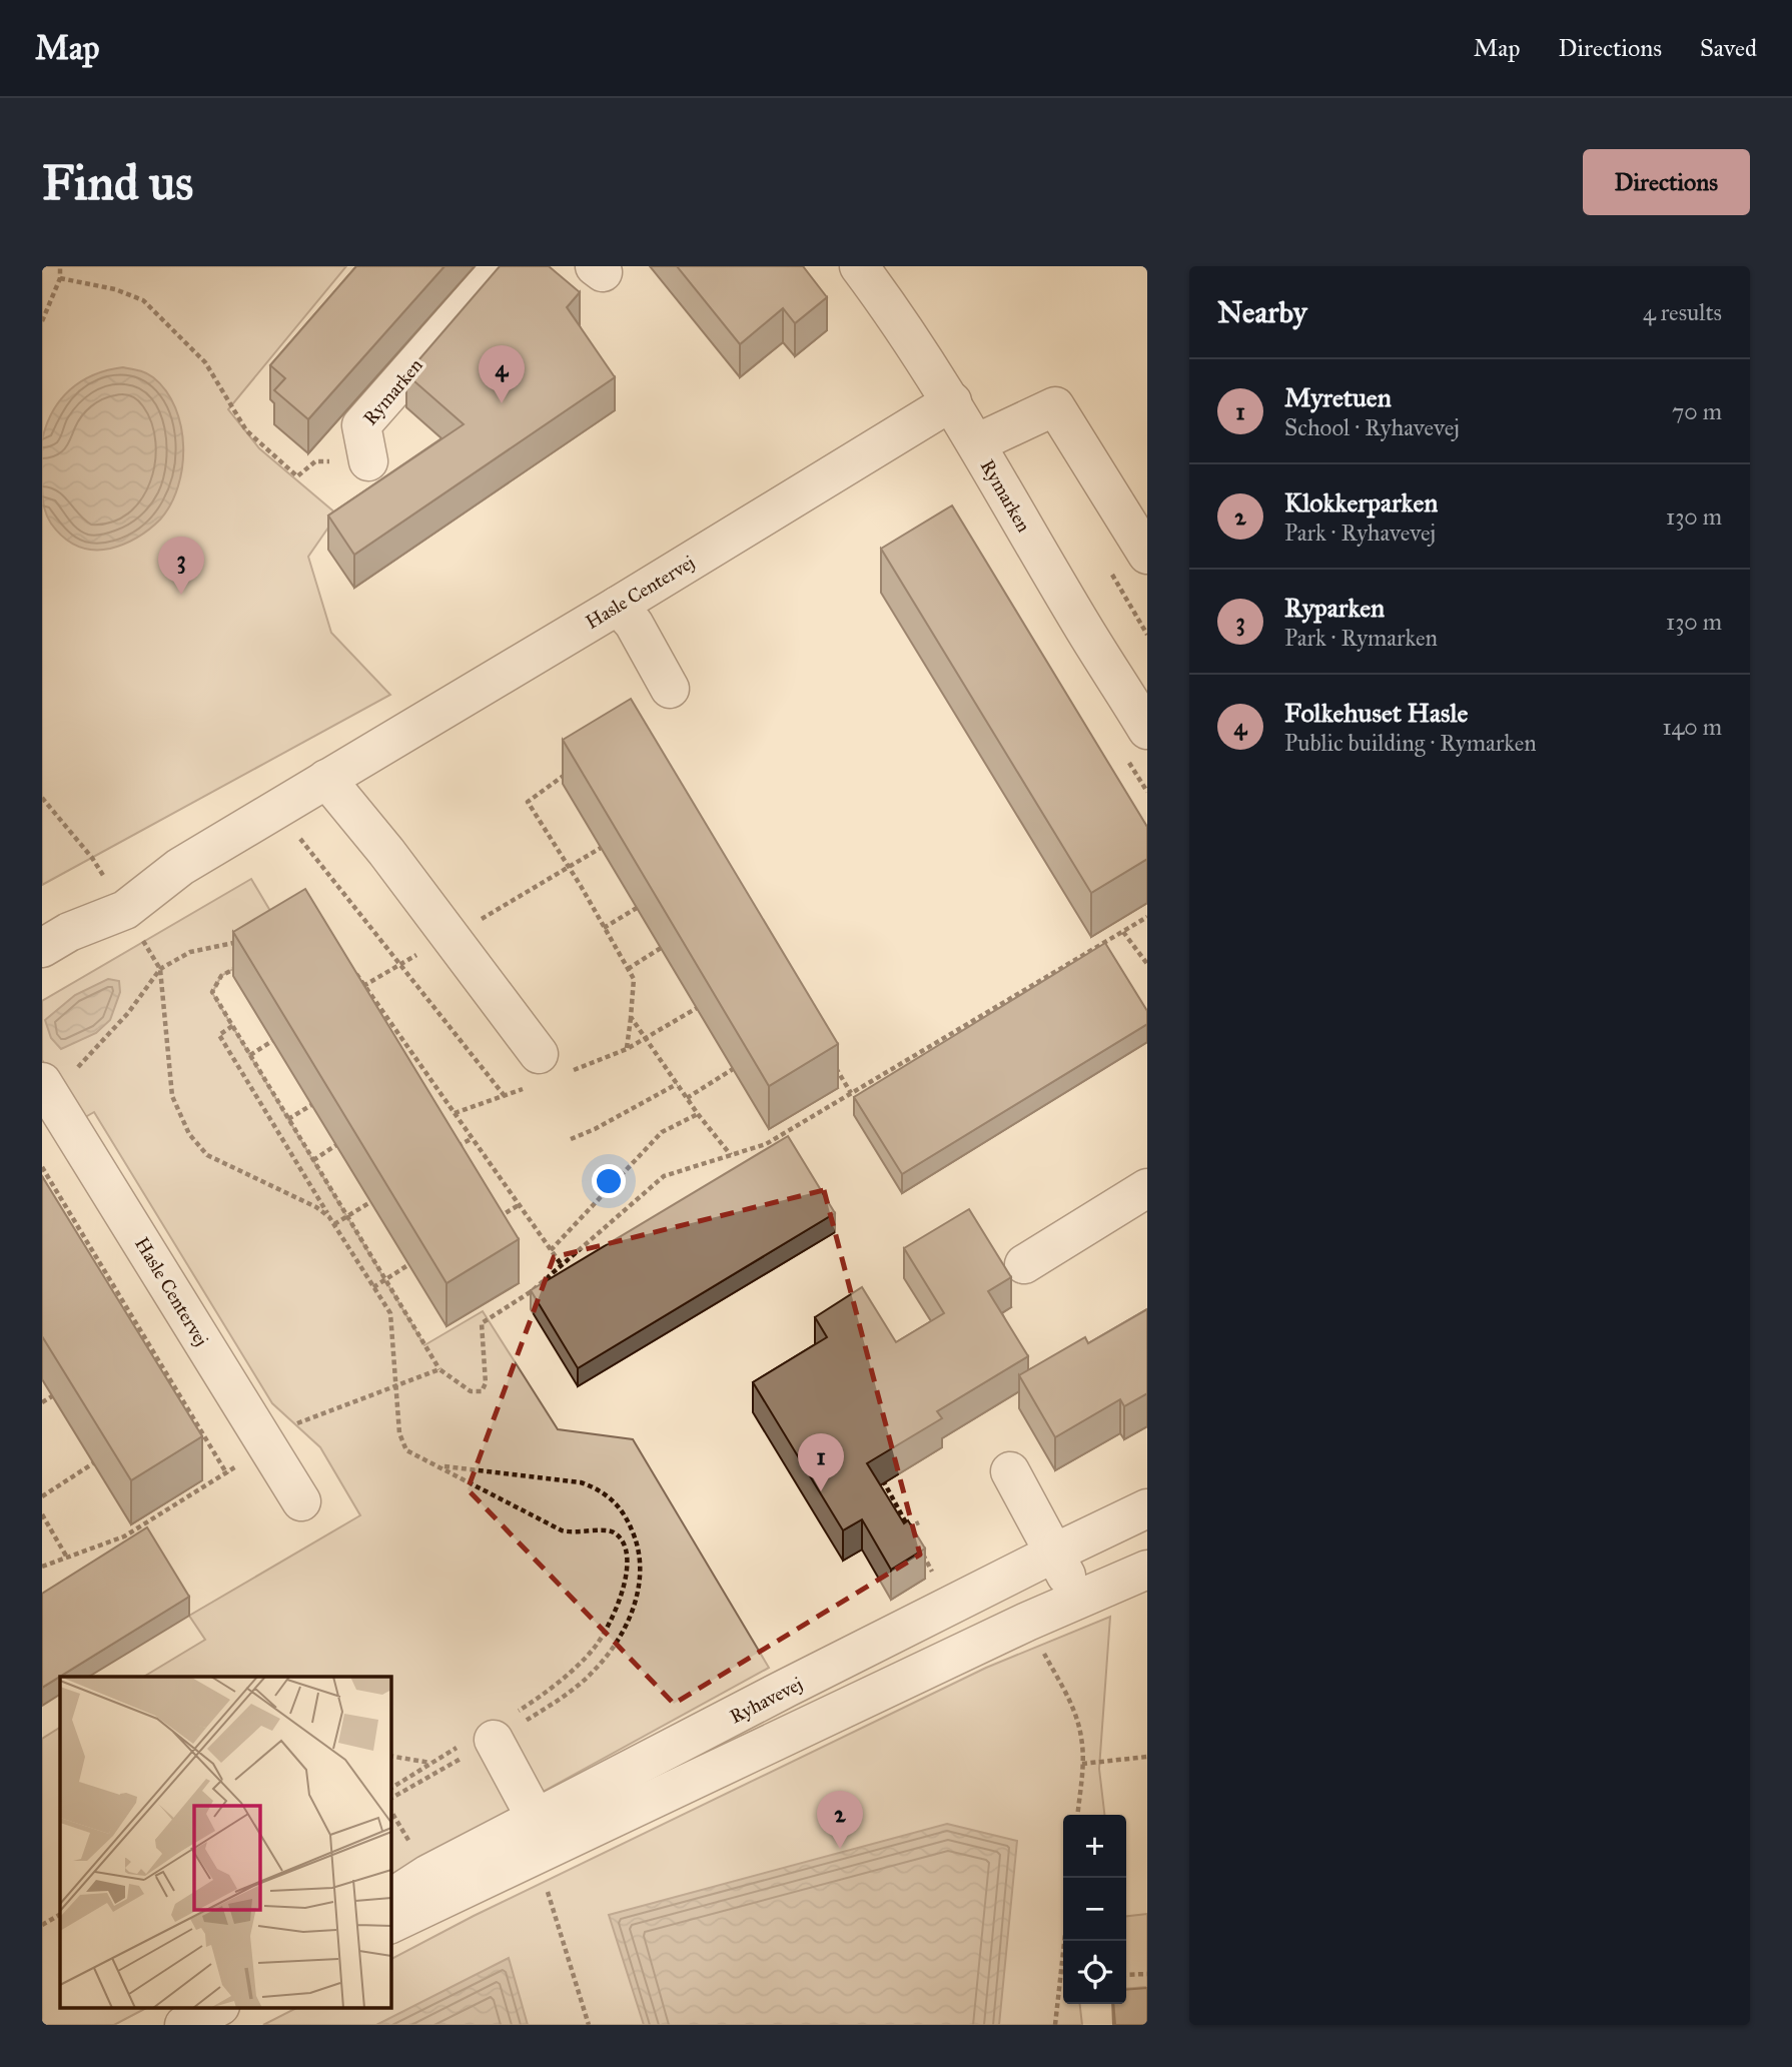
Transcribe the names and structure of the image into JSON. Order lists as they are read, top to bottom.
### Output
{
  "streets": {
    "street": ["Rymarken", "Hasle Centervej", "Ryhavevej"]
  },
  "crossings": [
    ["Rymarken", "Hasle Centervej"]
  ],
  "page": {
    "header": "Map",
    "nav": ["Map", "Directions", "Saved"],
    "buttons": "Directions",
    "title": "Find us",
    "heading": ["Nearby", "4 results"],
    "pins": [
      "4",
      "3",
      "1",
      "2"
    ],
    "list": [
      {
        "mark": "1",
        "name": "Myretuen",
        "note": "School · Ryhavevej",
        "value": "70 m"
      },
      {
        "mark": "2",
        "name": "Klokkerparken",
        "note": "Park · Ryhavevej",
        "value": "130 m"
      },
      {
        "mark": "3",
        "name": "Ryparken",
        "note": "Park · Rymarken",
        "value": "130 m"
      },
      {
        "mark": "4",
        "name": "Folkehuset Hasle",
        "note": "Public building · Rymarken",
        "value": "140 m"
      }
    ],
    "map_buttons": ["+", "−"]
  }
}
